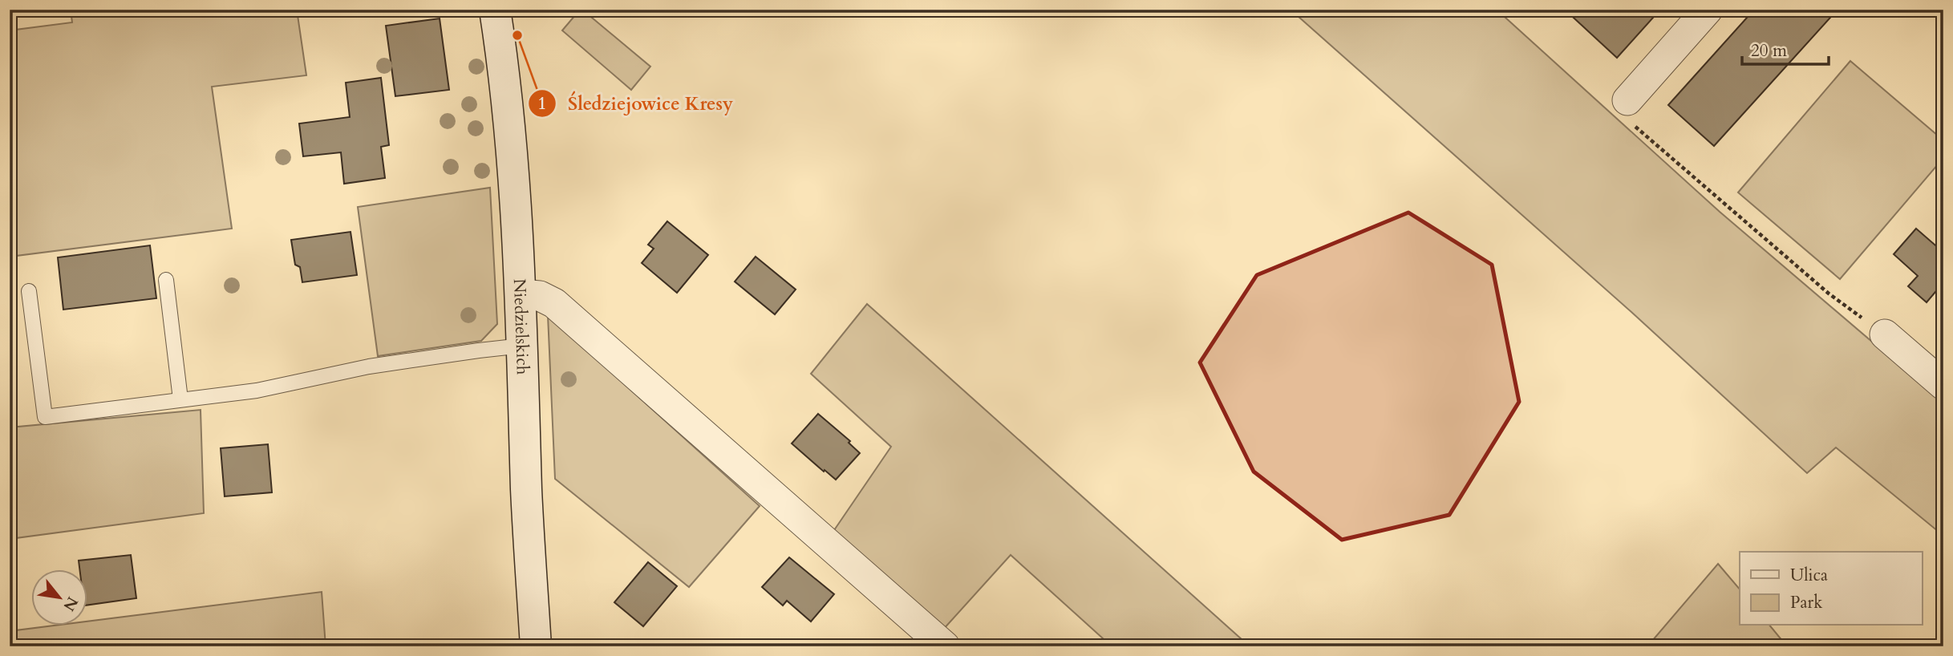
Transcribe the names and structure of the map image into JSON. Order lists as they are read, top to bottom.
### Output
{
  "streets": {
    "street": ["Niedzielskich"]
  },
  "places": ["Śledziejowice Kresy"],
  "legend": ["Ulica", "Park"],
  "scale_bar": "20 m",
  "north": "bottom right"
}
